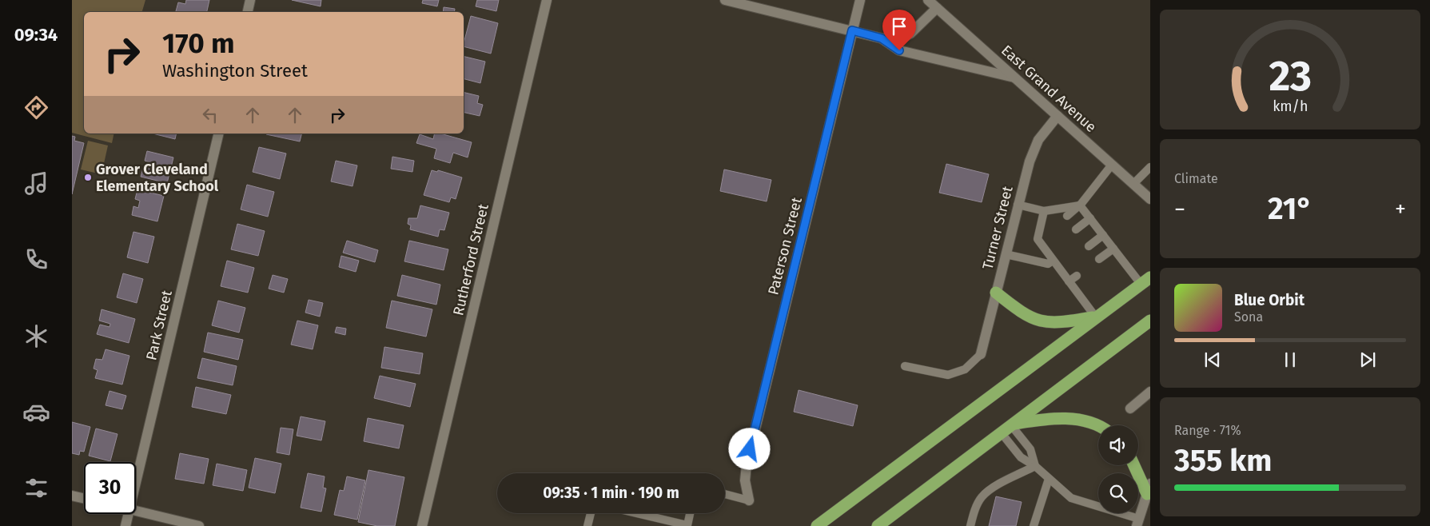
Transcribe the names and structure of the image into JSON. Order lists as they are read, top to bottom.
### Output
{
  "streets": {
    "street": [
      "East Grand Avenue",
      "Turner Street",
      "Paterson Street",
      "Rutherford Street",
      "Park Street"
    ]
  },
  "crossings": [
    ["East Grand Avenue", "Turner Street"]
  ],
  "places": ["Grover Cleveland Elementary School"],
  "page": {
    "tabs": "09:34",
    "turn": ["170 m", "Washington Street"],
    "tile": [
      "Climate",
      ["Range · 71%", "355 km"]
    ],
    "heat": ["−", "21°", "+"],
    "song": ["Blue Orbit", "Sona"],
    "limit": "30",
    "trip": "09:35 · 1 min · 190 m",
    "gauge": ["23", "km/h"]
  }
}
